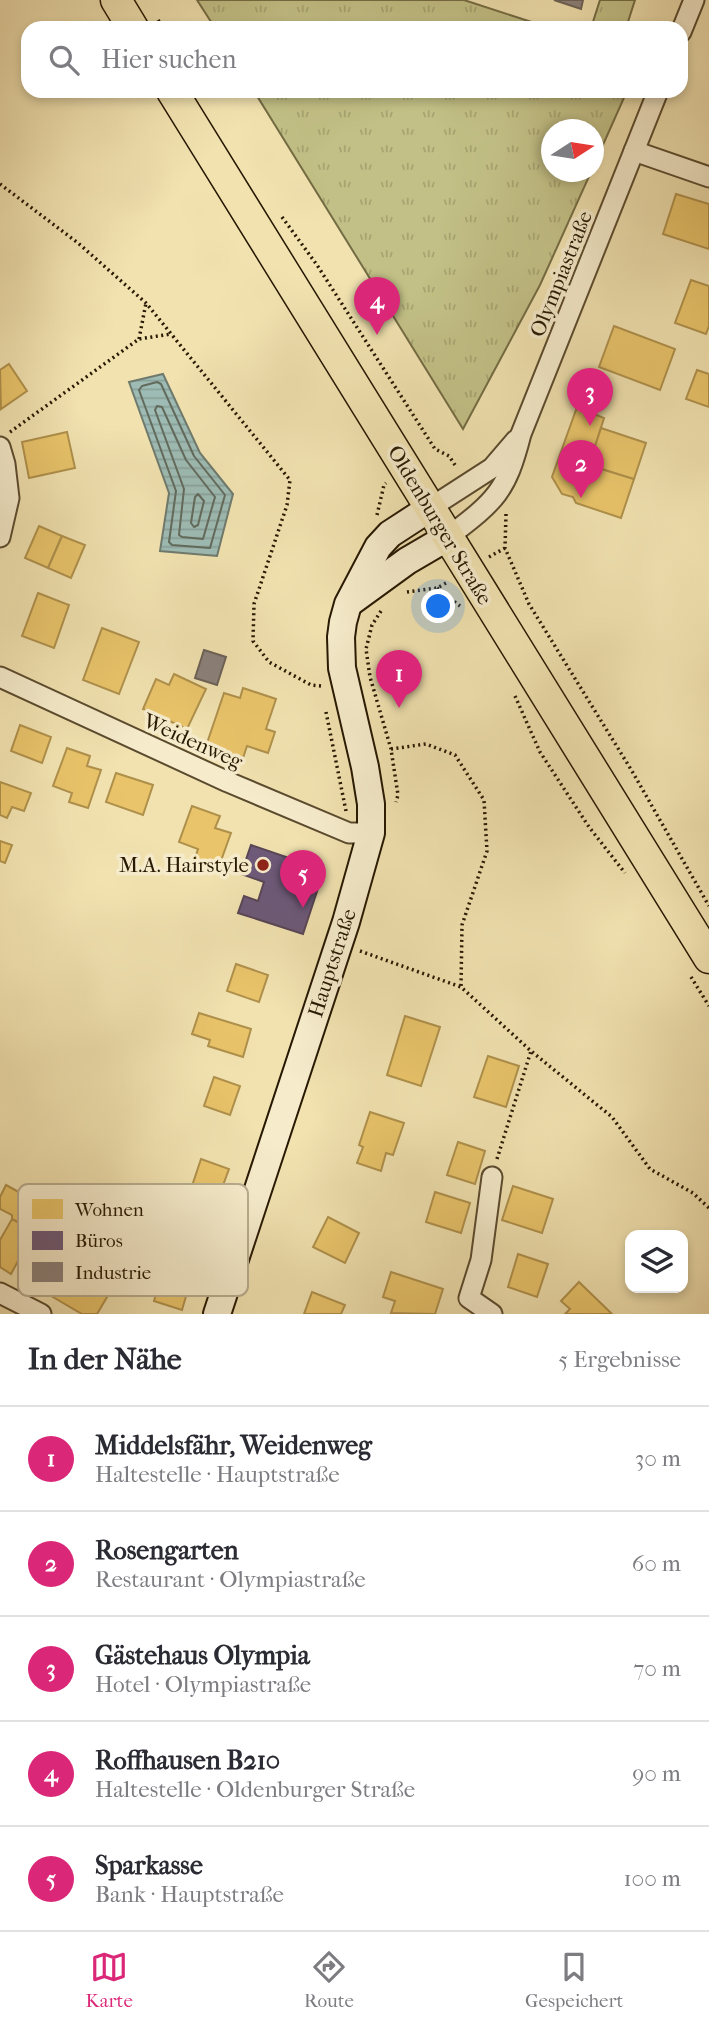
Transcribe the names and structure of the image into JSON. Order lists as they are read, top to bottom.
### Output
{
  "streets": {
    "main road": ["Oldenburger Straße"],
    "street": ["Olympiastraße", "Weidenweg", "Hauptstraße"]
  },
  "crossings": [
    ["Olympiastraße", "Oldenburger Straße"],
    ["Olympiastraße", "Hauptstraße"],
    ["Oldenburger Straße", "Hauptstraße"],
    ["Weidenweg", "Hauptstraße"]
  ],
  "places": ["M.A. Hairstyle"],
  "legend": ["Wohnen", "Büros", "Industrie"],
  "north": "right",
  "page": {
    "search": "Hier suchen",
    "pins": [
      "4",
      "3",
      "2",
      "1",
      "5"
    ],
    "heading": ["In der Nähe", "5 Ergebnisse"],
    "list": [
      {
        "mark": "1",
        "name": "Middelsfähr, Weidenweg",
        "note": "Haltestelle · Hauptstraße",
        "value": "30 m"
      },
      {
        "mark": "2",
        "name": "Rosengarten",
        "note": "Restaurant · Olympiastraße",
        "value": "60 m"
      },
      {
        "mark": "3",
        "name": "Gästehaus Olympia",
        "note": "Hotel · Olympiastraße",
        "value": "70 m"
      },
      {
        "mark": "4",
        "name": "Roffhausen B210",
        "note": "Haltestelle · Oldenburger Straße",
        "value": "90 m"
      },
      {
        "mark": "5",
        "name": "Sparkasse",
        "note": "Bank · Hauptstraße",
        "value": "100 m"
      }
    ],
    "nav": ["Karte", "Route", "Gespeichert"]
  }
}
